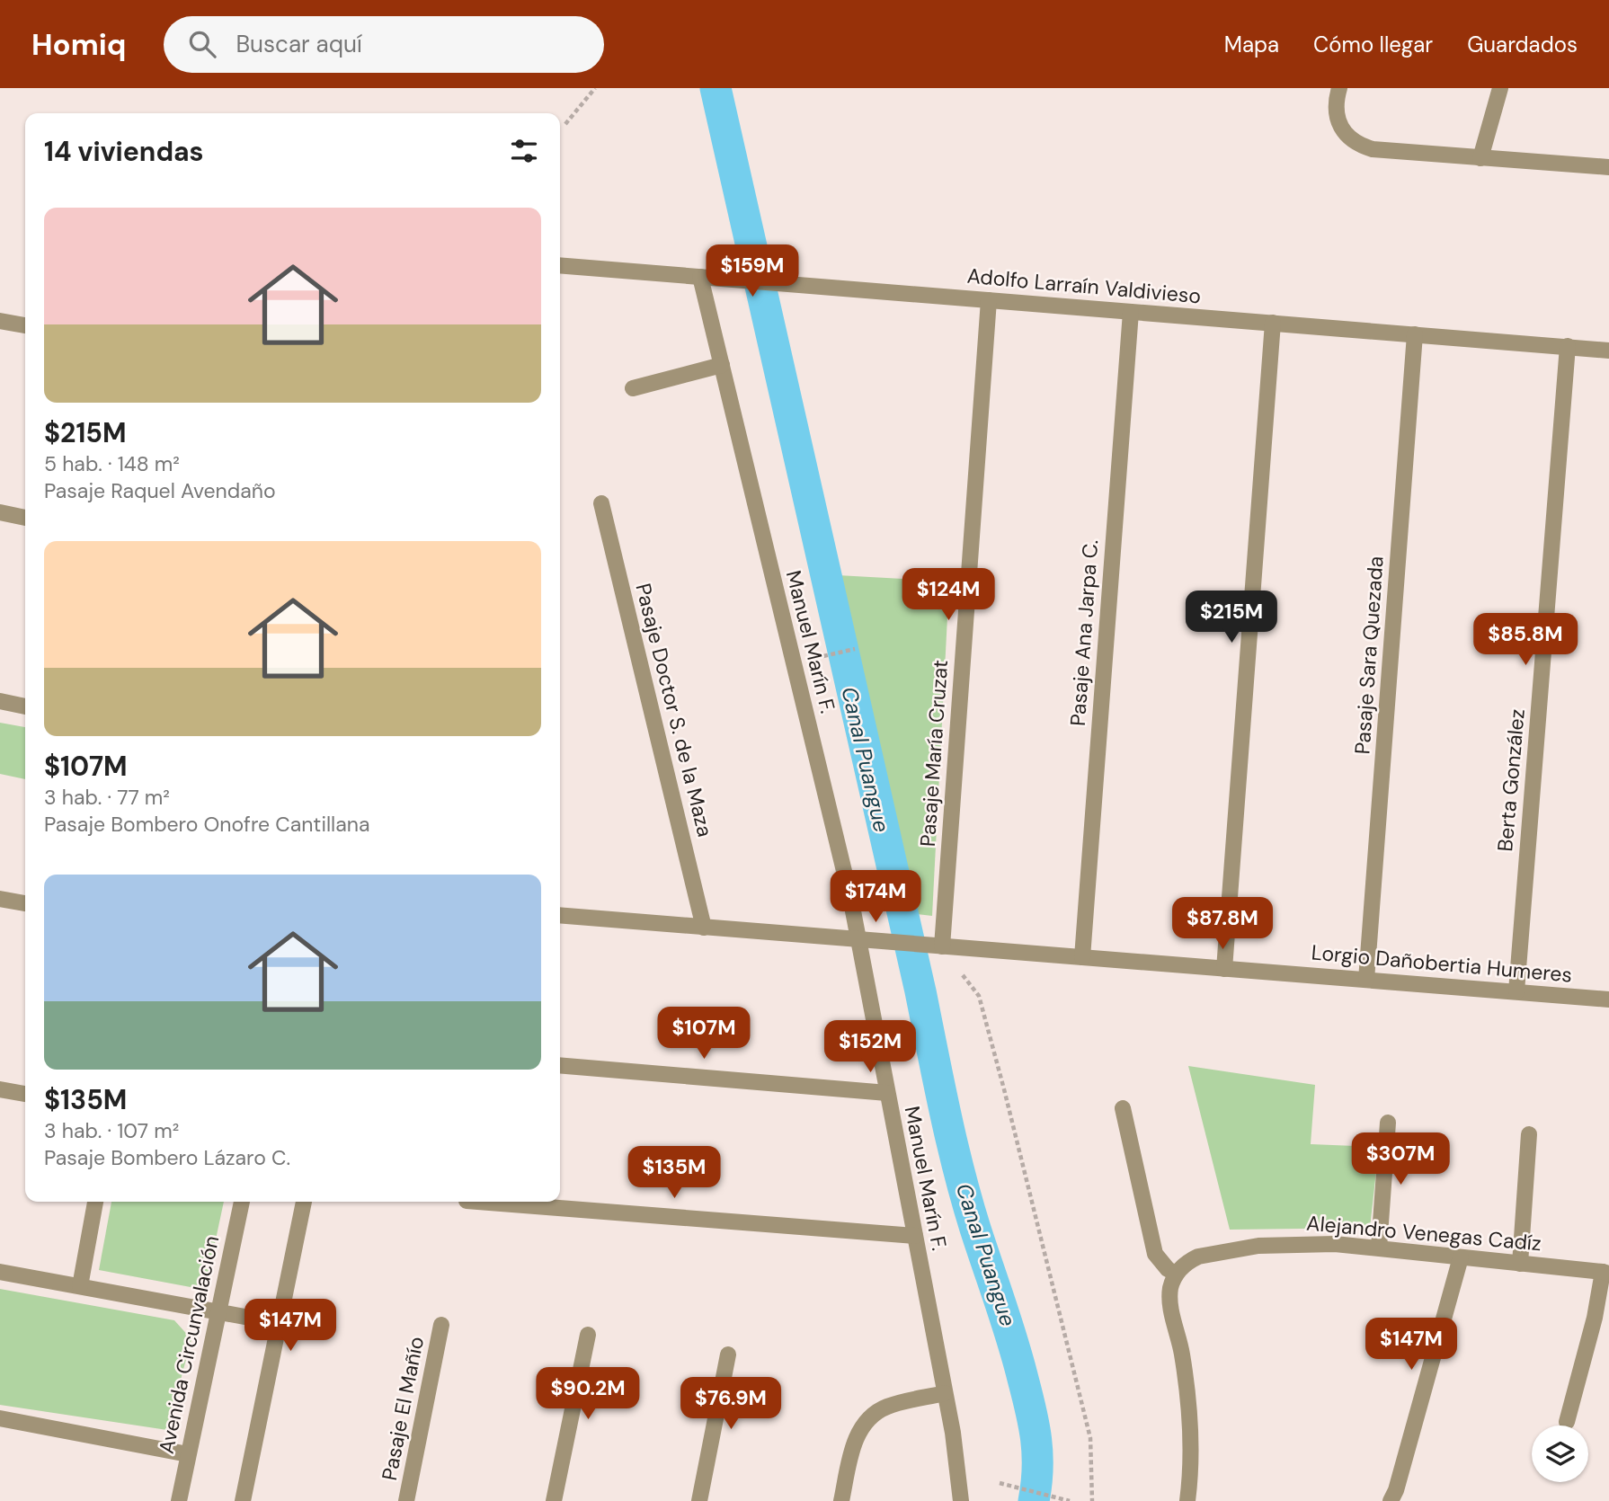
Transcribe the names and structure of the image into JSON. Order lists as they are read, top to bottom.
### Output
{
  "streets": {
    "street": [
      "Adolfo Larraín Valdivieso",
      "Pasaje Ana Jarpa C.",
      "Manuel Marín F.",
      "Pasaje Sara Quezada",
      "Pasaje Doctor S. de la Maza",
      "Pasaje María Cruzat",
      "Berta González",
      "Lorgio Dañobertia Humeres",
      "Alejandro Venegas Cadíz",
      "Avenida Circunvalación",
      "Pasaje El Mañío"
    ]
  },
  "crossings": [
    ["Adolfo Larraín Valdivieso", "Pasaje Ana Jarpa C."],
    ["Adolfo Larraín Valdivieso", "Manuel Marín F."],
    ["Adolfo Larraín Valdivieso", "Pasaje Sara Quezada"],
    ["Adolfo Larraín Valdivieso", "Pasaje María Cruzat"],
    ["Adolfo Larraín Valdivieso", "Berta González"],
    ["Pasaje Ana Jarpa C.", "Lorgio Dañobertia Humeres"],
    ["Manuel Marín F.", "Lorgio Dañobertia Humeres"],
    ["Pasaje Sara Quezada", "Lorgio Dañobertia Humeres"],
    ["Pasaje Doctor S. de la Maza", "Lorgio Dañobertia Humeres"],
    ["Pasaje María Cruzat", "Lorgio Dañobertia Humeres"],
    ["Berta González", "Lorgio Dañobertia Humeres"]
  ],
  "water": ["Canal Puangue"],
  "page": {
    "header": "Homiq",
    "search": "Buscar aquí",
    "nav": ["Mapa", "Cómo llegar", "Guardados"],
    "heading": "14 viviendas",
    "list": [
      {
        "name": "$215M",
        "note": "5 hab. · 148 m² · Pasaje Raquel Avendaño"
      },
      {
        "name": "$107M",
        "note": "3 hab. · 77 m² · Pasaje Bombero Onofre Cantillana"
      },
      {
        "name": "$135M",
        "note": "3 hab. · 107 m² · Pasaje Bombero Lázaro C."
      }
    ],
    "price": [
      "$159M",
      "$124M",
      "$215M",
      "$85.8M",
      "$174M",
      "$87.8M",
      "$107M",
      "$152M",
      "$307M",
      "$135M",
      "$147M",
      "$147M",
      "$90.2M",
      "$76.9M"
    ]
  }
}
